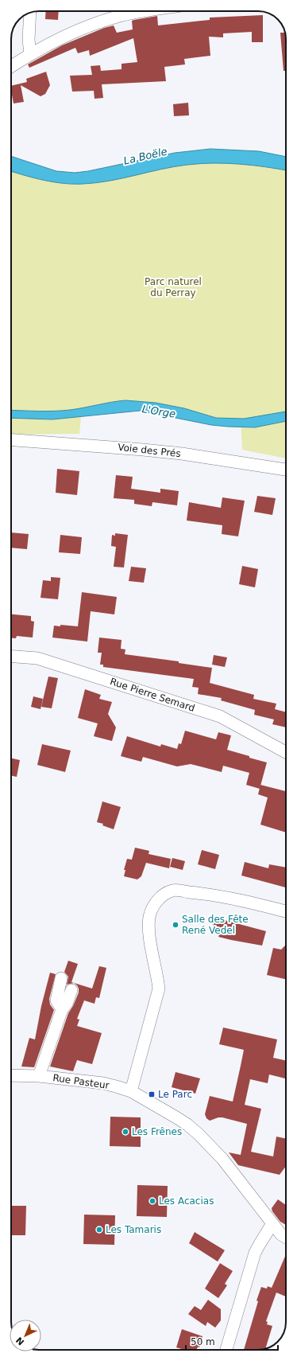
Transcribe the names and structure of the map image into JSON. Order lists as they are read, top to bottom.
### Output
{
  "streets": {
    "street": ["Voie des Prés", "Rue Pierre Semard", "Rue Pasteur"]
  },
  "water": ["La Boële", "L'Orge"],
  "parks": ["Parc naturel du Perray"],
  "places": {
    "other": [
      "Salle des Fête René Vedel",
      "Les Frênes",
      "Les Acacias",
      "Les Tamaris"
    ],
    "transit": ["Le Parc"]
  },
  "scale_bar": "50 m",
  "north": "bottom left"
}
